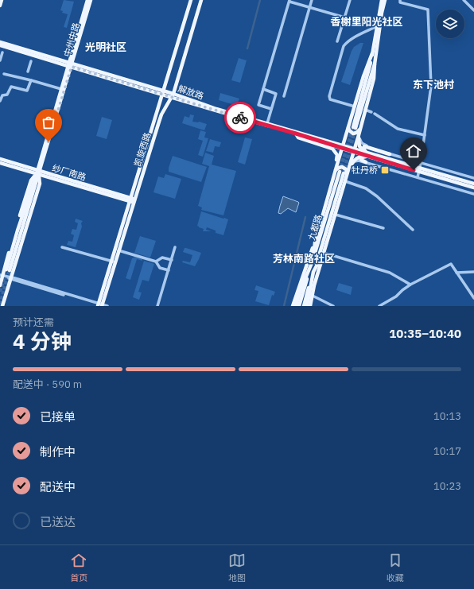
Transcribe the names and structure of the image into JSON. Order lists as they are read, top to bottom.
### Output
{
  "streets": {
    "main road": [
      "中州中路",
      "解放路",
      "凯旋西路",
      "纱厂南路",
      "九都路"
    ]
  },
  "crossings": [
    ["中州中路", "解放路"],
    ["中州中路", "纱厂南路"],
    ["解放路", "凯旋西路"],
    ["凯旋西路", "纱厂南路"]
  ],
  "districts": [
    "香榭里阳光社区",
    "光明社区",
    "东下池村",
    "芳林南路社区"
  ],
  "places": {
    "transit": ["牡丹桥"]
  },
  "page": {
    "heading": ["4 分钟", "预计还需", "10:35–10:40"],
    "bar": "配送中 · 590 m",
    "list": [
      ["已接单", "10:13"],
      ["制作中", "10:17"],
      ["配送中", "10:23"],
      "已送达"
    ],
    "tabs": ["首页", "地图", "收藏"]
  }
}
